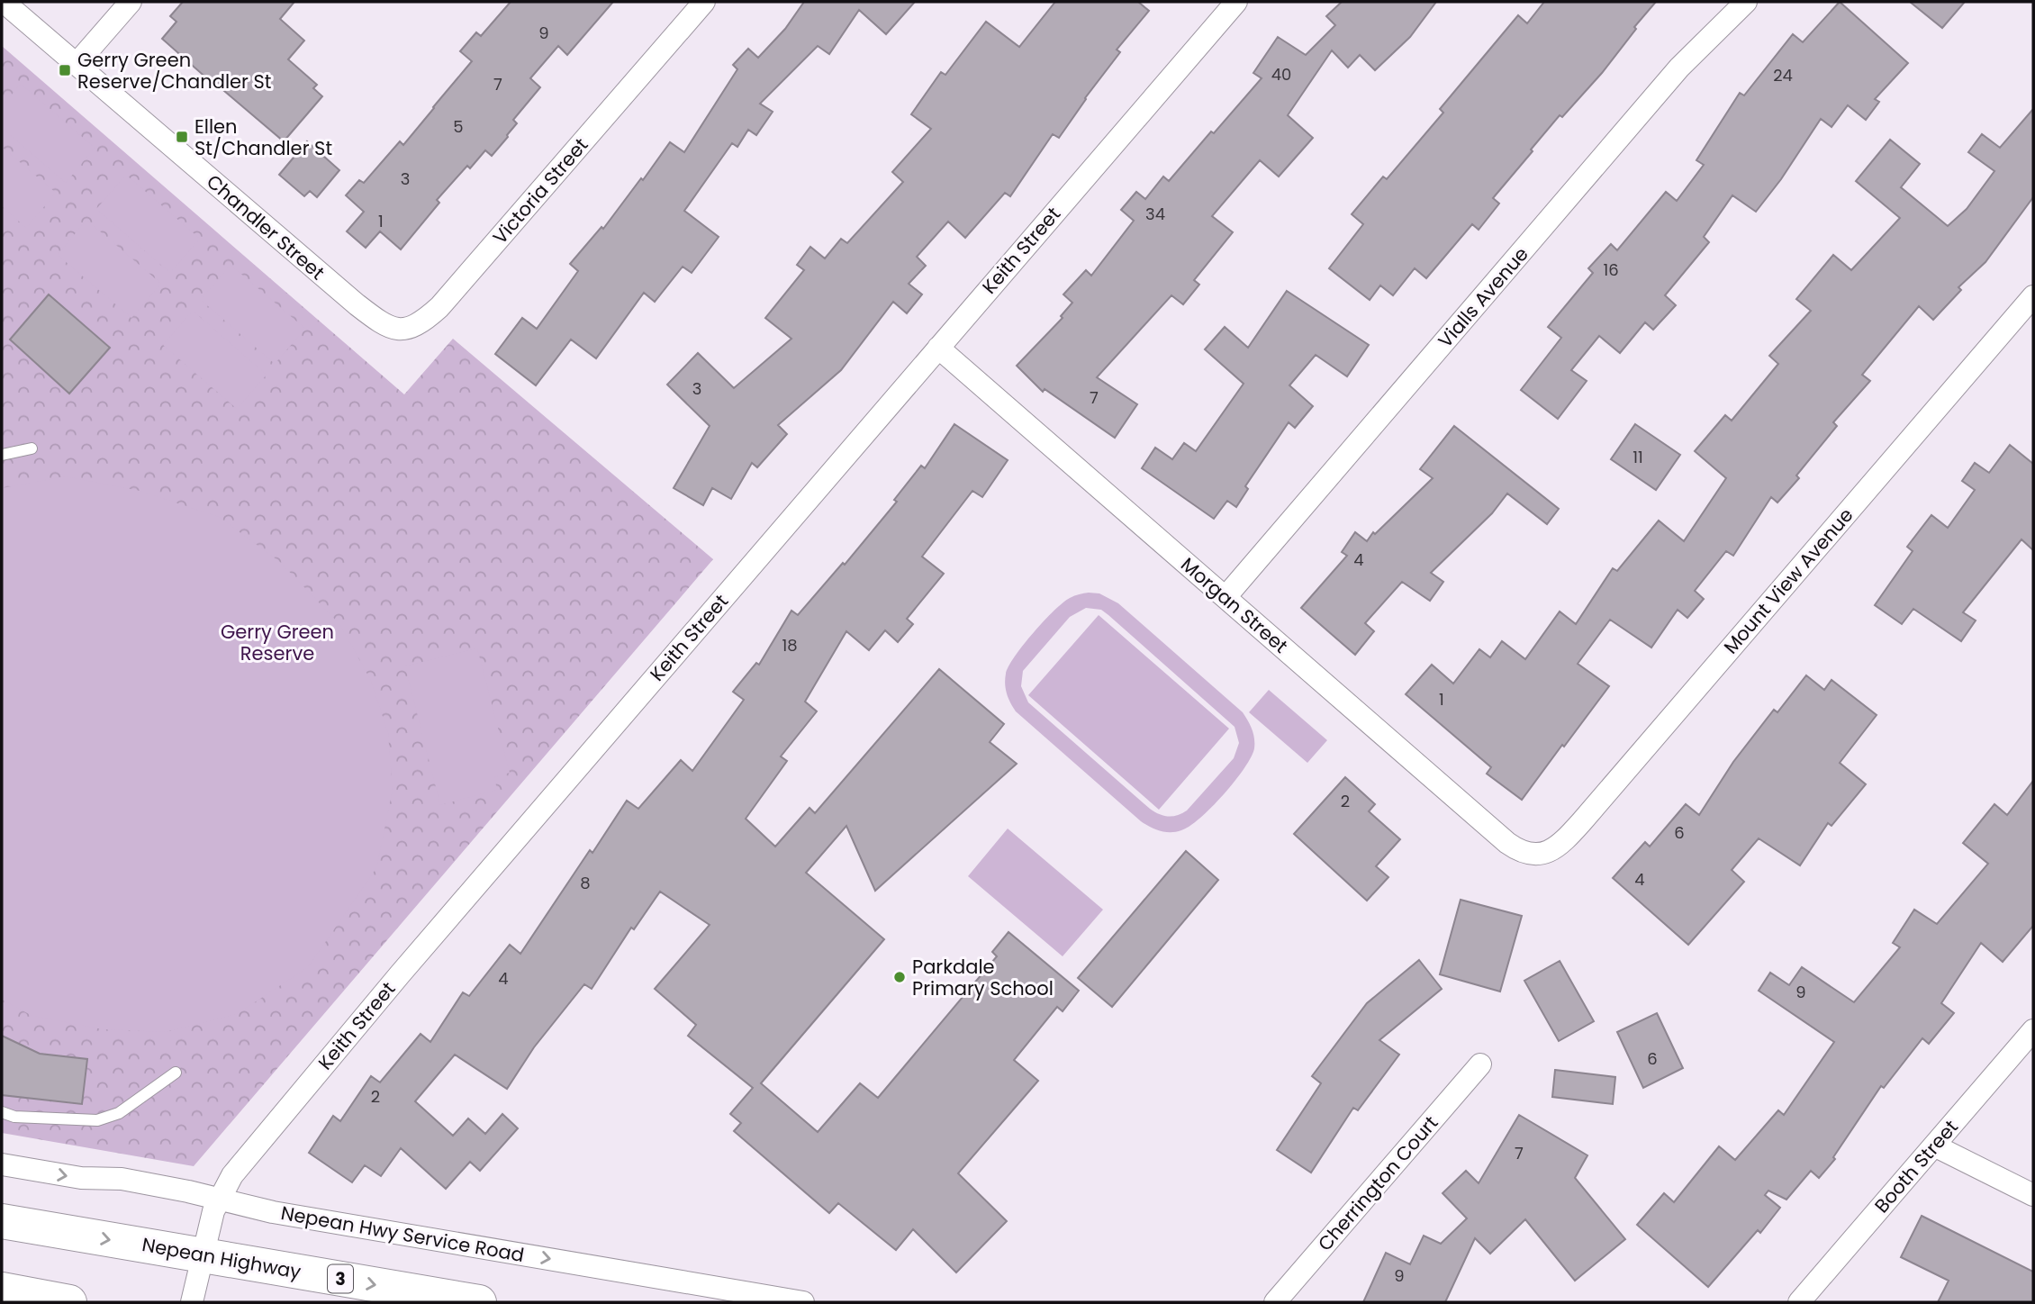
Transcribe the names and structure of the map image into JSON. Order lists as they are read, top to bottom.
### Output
{
  "streets": {
    "highway": ["Nepean Highway", "3"],
    "street": [
      "Victoria Street",
      "Chandler Street",
      "Keith Street",
      "Vialls Avenue",
      "Mount View Avenue",
      "Morgan Street",
      "Booth Street",
      "Cherrington Court",
      "Nepean Hwy Service Road"
    ]
  },
  "crossings": [
    ["Victoria Street", "Chandler Street"],
    ["Keith Street", "Morgan Street"],
    ["Keith Street", "Nepean Hwy Service Road"],
    ["Keith Street", "Nepean Highway"],
    ["Vialls Avenue", "Morgan Street"],
    ["Mount View Avenue", "Morgan Street"]
  ],
  "one_way": ["Nepean Hwy Service Road", "Nepean Highway"],
  "parks": ["Gerry Green Reserve"],
  "places": {
    "transit": ["Gerry Green Reserve/Chandler St", "Ellen St/Chandler St"],
    "other": ["Parkdale Primary School"]
  },
  "house_numbers": [
    "9",
    "40",
    "24",
    "7",
    "5",
    "3",
    "34",
    "1",
    "16",
    "3",
    "7",
    "11",
    "4",
    "18",
    "1",
    "2",
    "6",
    "4",
    "8",
    "4",
    "9",
    "6",
    "2",
    "7",
    "9"
  ]
}
